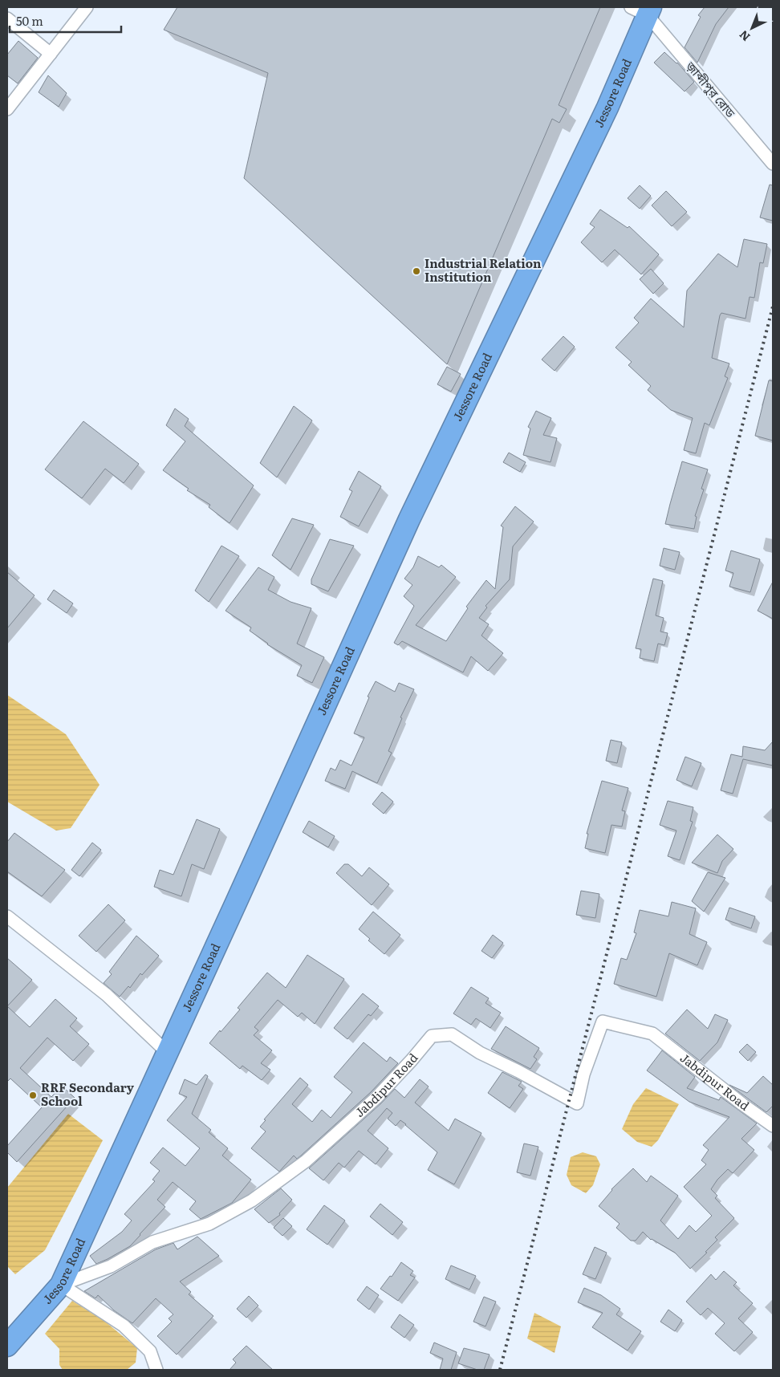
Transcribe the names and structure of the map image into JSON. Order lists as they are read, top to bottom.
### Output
{
  "streets": {
    "highway": ["Jessore Road"],
    "street": ["জ়াব্দীপুর রোড", "Jabdipur Road"]
  },
  "crossings": [
    ["জ়াব্দীপুর রোড", "Jessore Road"],
    ["Jessore Road", "Jabdipur Road"]
  ],
  "places": ["Industrial Relation Institution", "RRF Secondary School"],
  "scale_bar": "50 m",
  "north": "bottom left"
}
